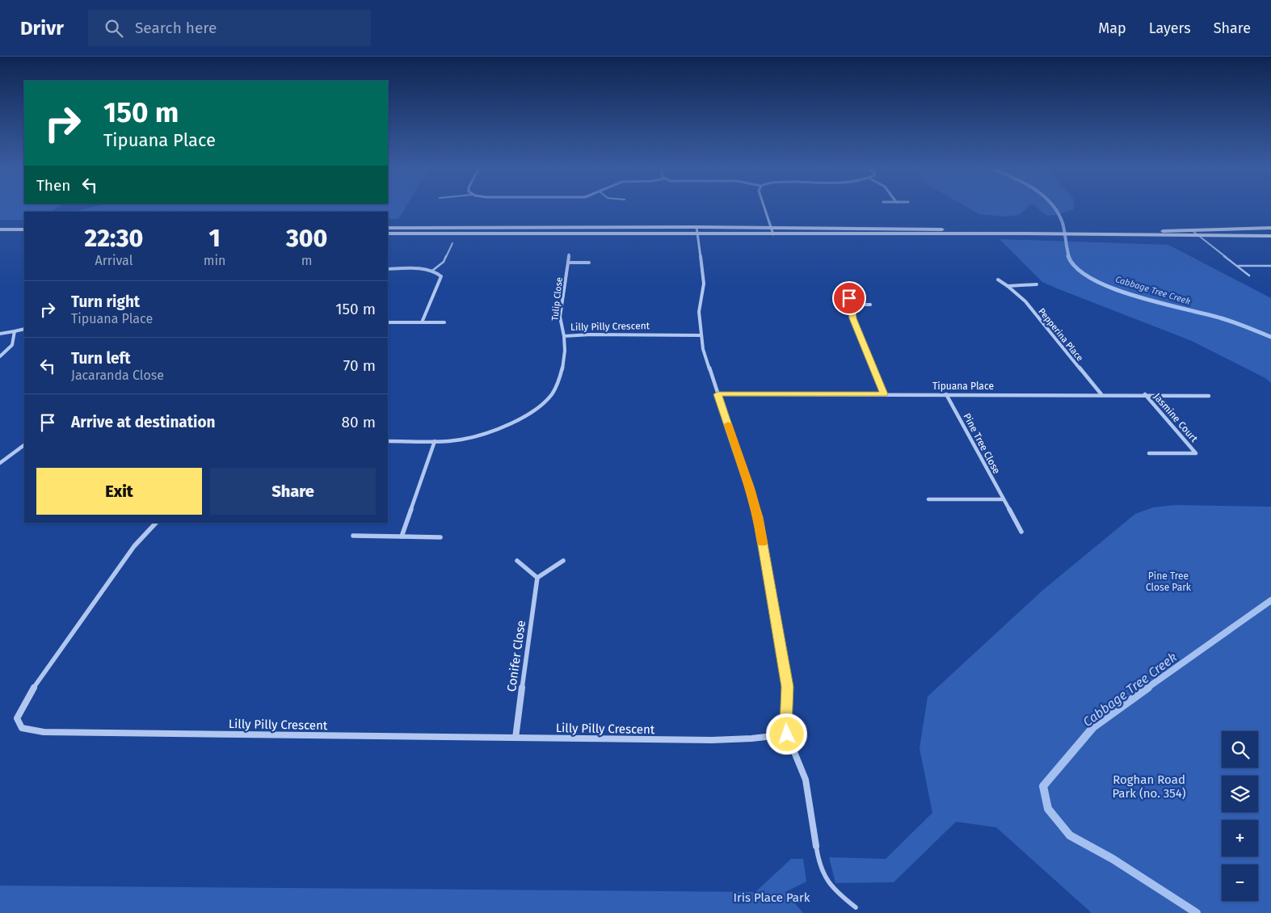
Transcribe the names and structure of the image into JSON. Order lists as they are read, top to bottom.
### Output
{
  "streets": {
    "street": [
      "Tulip Close",
      "Lilly Pilly Crescent",
      "Pepperina Place",
      "Tipuana Place",
      "Jasmine Court",
      "Pine Tree Close",
      "Conifer Close"
    ]
  },
  "crossings": [
    ["Tulip Close", "Lilly Pilly Crescent"],
    ["Lilly Pilly Crescent", "Conifer Close"],
    ["Pepperina Place", "Tipuana Place"],
    ["Tipuana Place", "Jasmine Court"],
    ["Tipuana Place", "Pine Tree Close"]
  ],
  "water": ["Cabbage Tree Creek"],
  "parks": ["Pine Tree Close Park", "Roghan Road Park (no. 354)", "Iris Place Park"],
  "page": {
    "header": "Drivr",
    "search": "Search here",
    "nav": ["Map", "Layers", "Share"],
    "turn": ["150 m", "Tipuana Place"],
    "then": "Then",
    "eta": [
      "22:30",
      "Arrival",
      "1",
      "min",
      "300",
      "m"
    ],
    "list": [
      {
        "name": "Turn right",
        "note": "Tipuana Place",
        "value": "150 m"
      },
      {
        "name": "Turn left",
        "note": "Jacaranda Close",
        "value": "70 m"
      },
      {
        "name": "Arrive at destination",
        "value": "80 m"
      }
    ],
    "buttons": ["Exit", "Share"],
    "map_buttons": ["+", "−"]
  }
}
